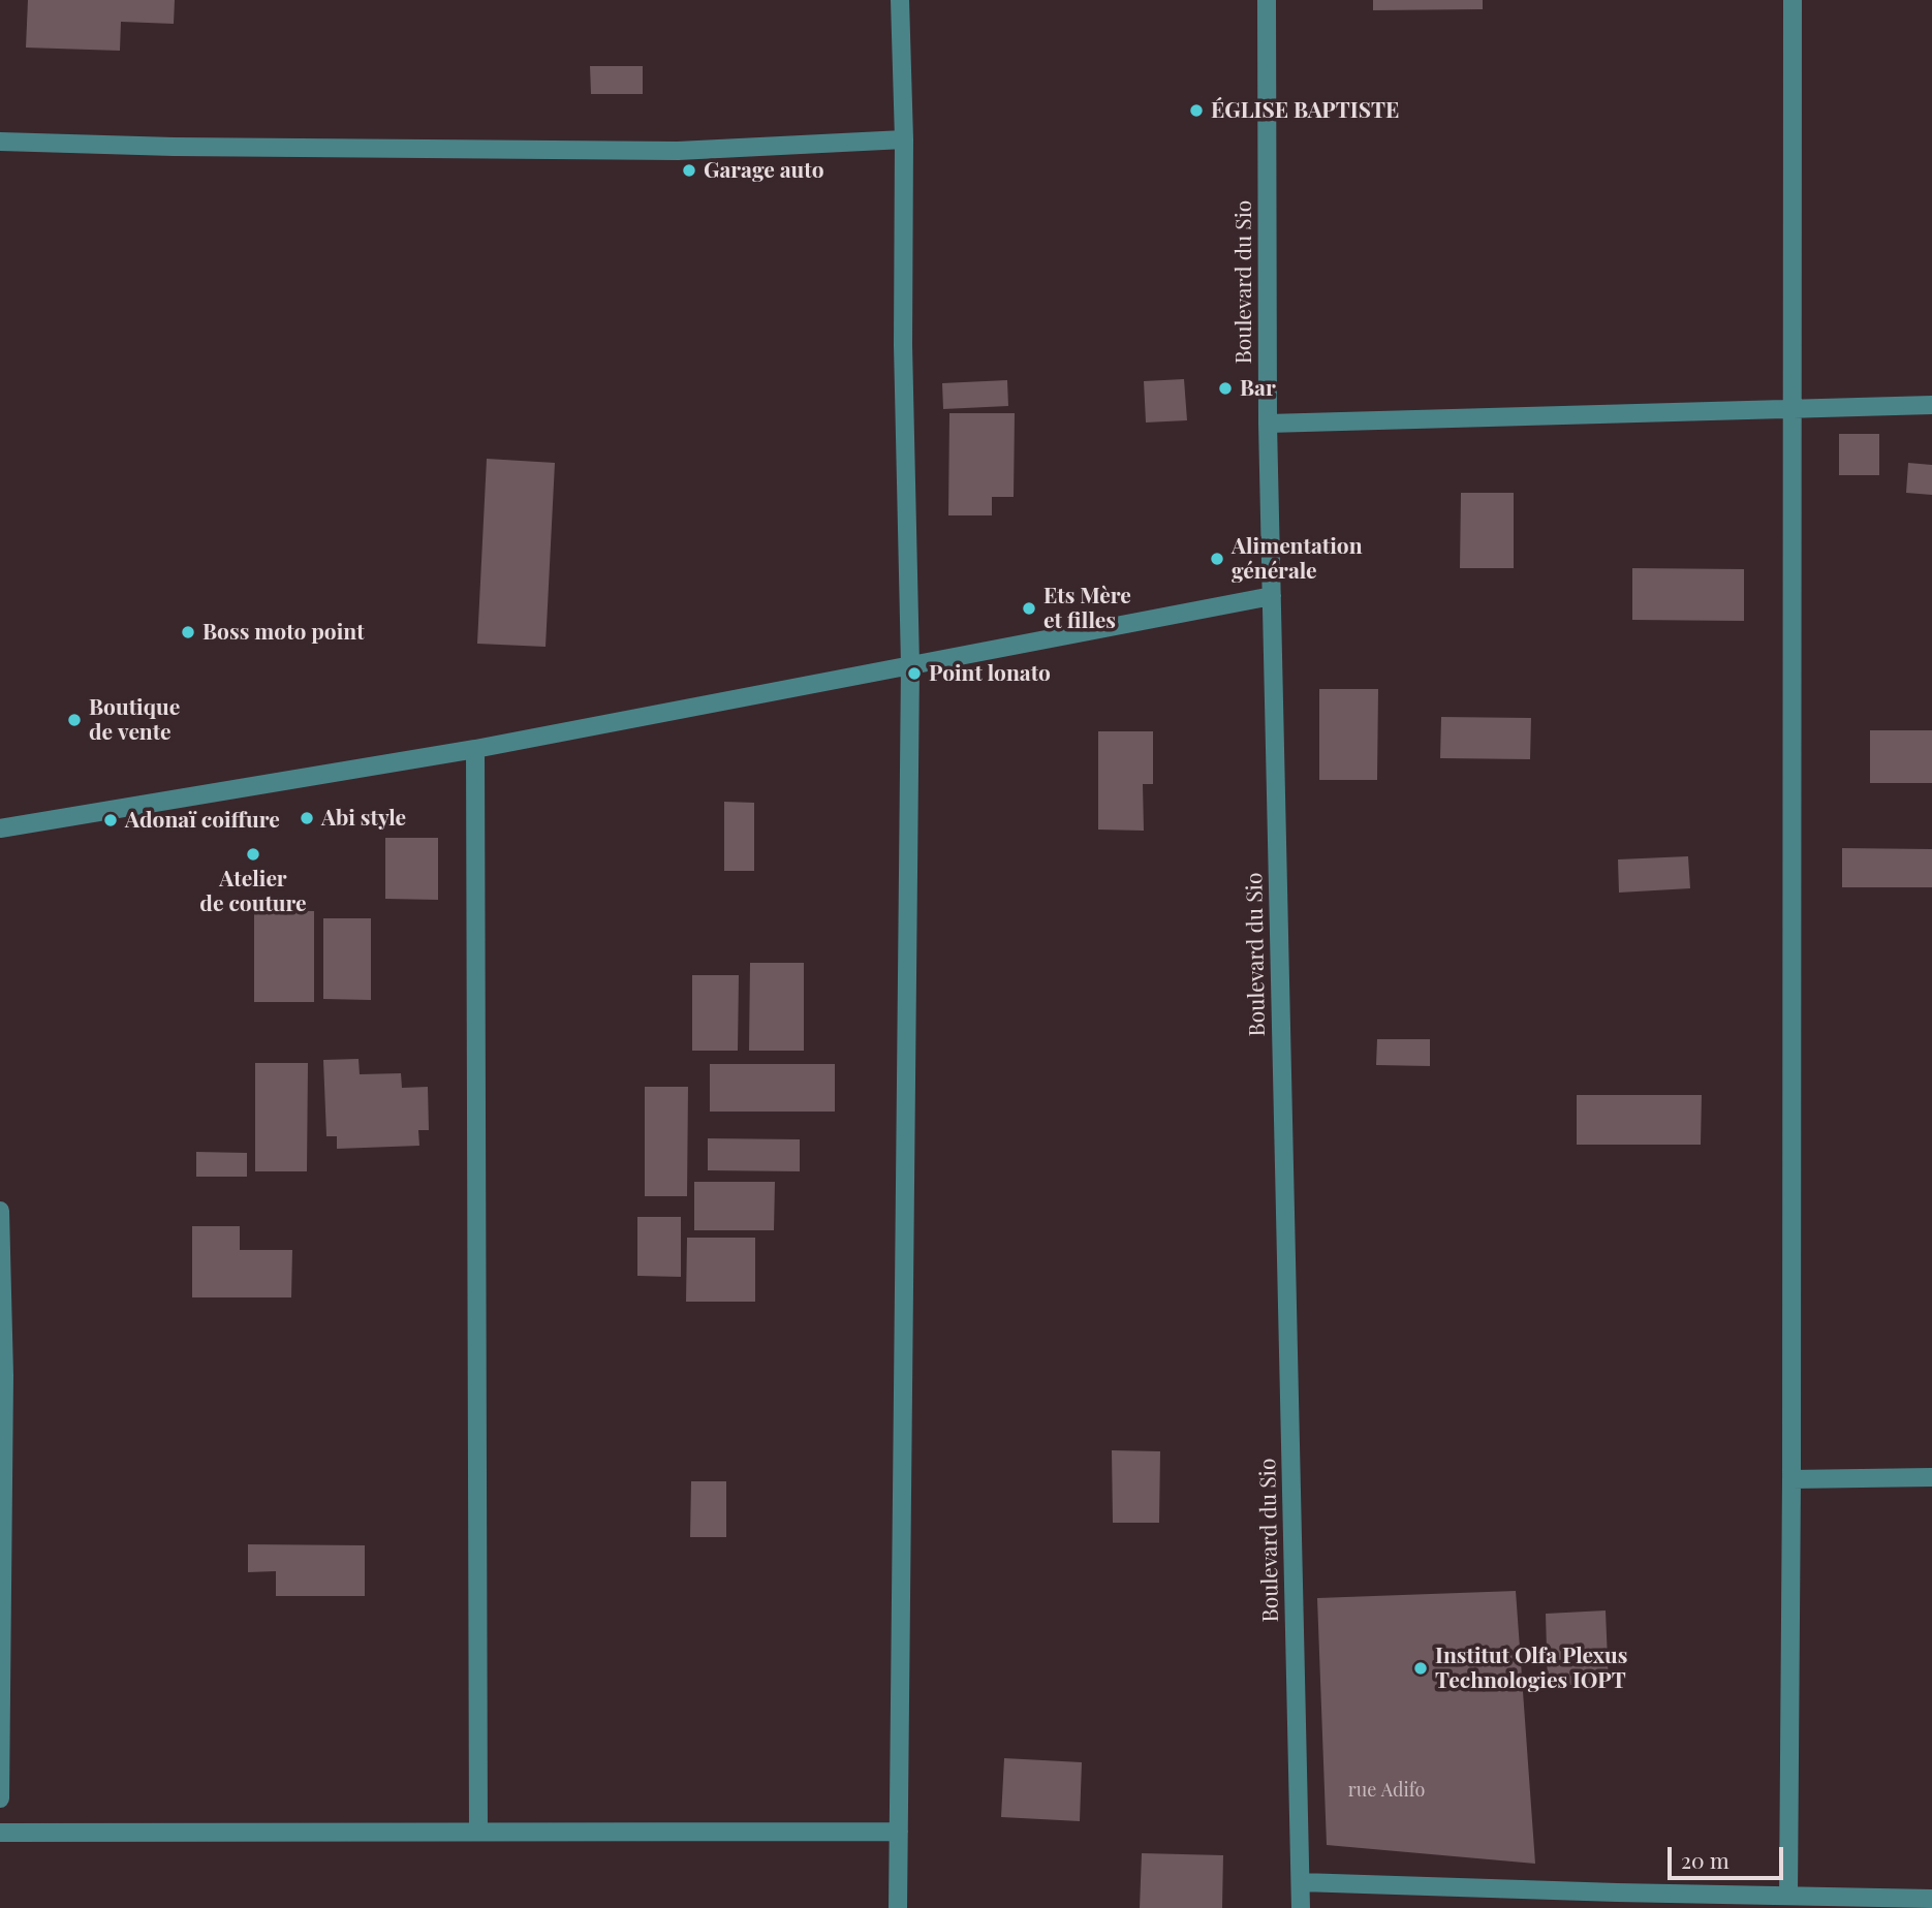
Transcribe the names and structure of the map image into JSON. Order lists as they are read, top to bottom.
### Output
{
  "streets": {
    "street": ["Boulevard du Sio"]
  },
  "places": [
    "ÉGLISE BAPTISTE",
    "Garage auto",
    "Bar",
    "Alimentation générale",
    "Ets Mère et filles",
    "Boss moto point",
    "Point lonato",
    "Boutique de vente",
    "Abi style",
    "Adonaï coiffure",
    "Atelier de couture",
    "Institut Olfa Plexus Technologies IOPT"
  ],
  "house_numbers": ["rue Adifo"],
  "scale_bar": "20 m"
}
